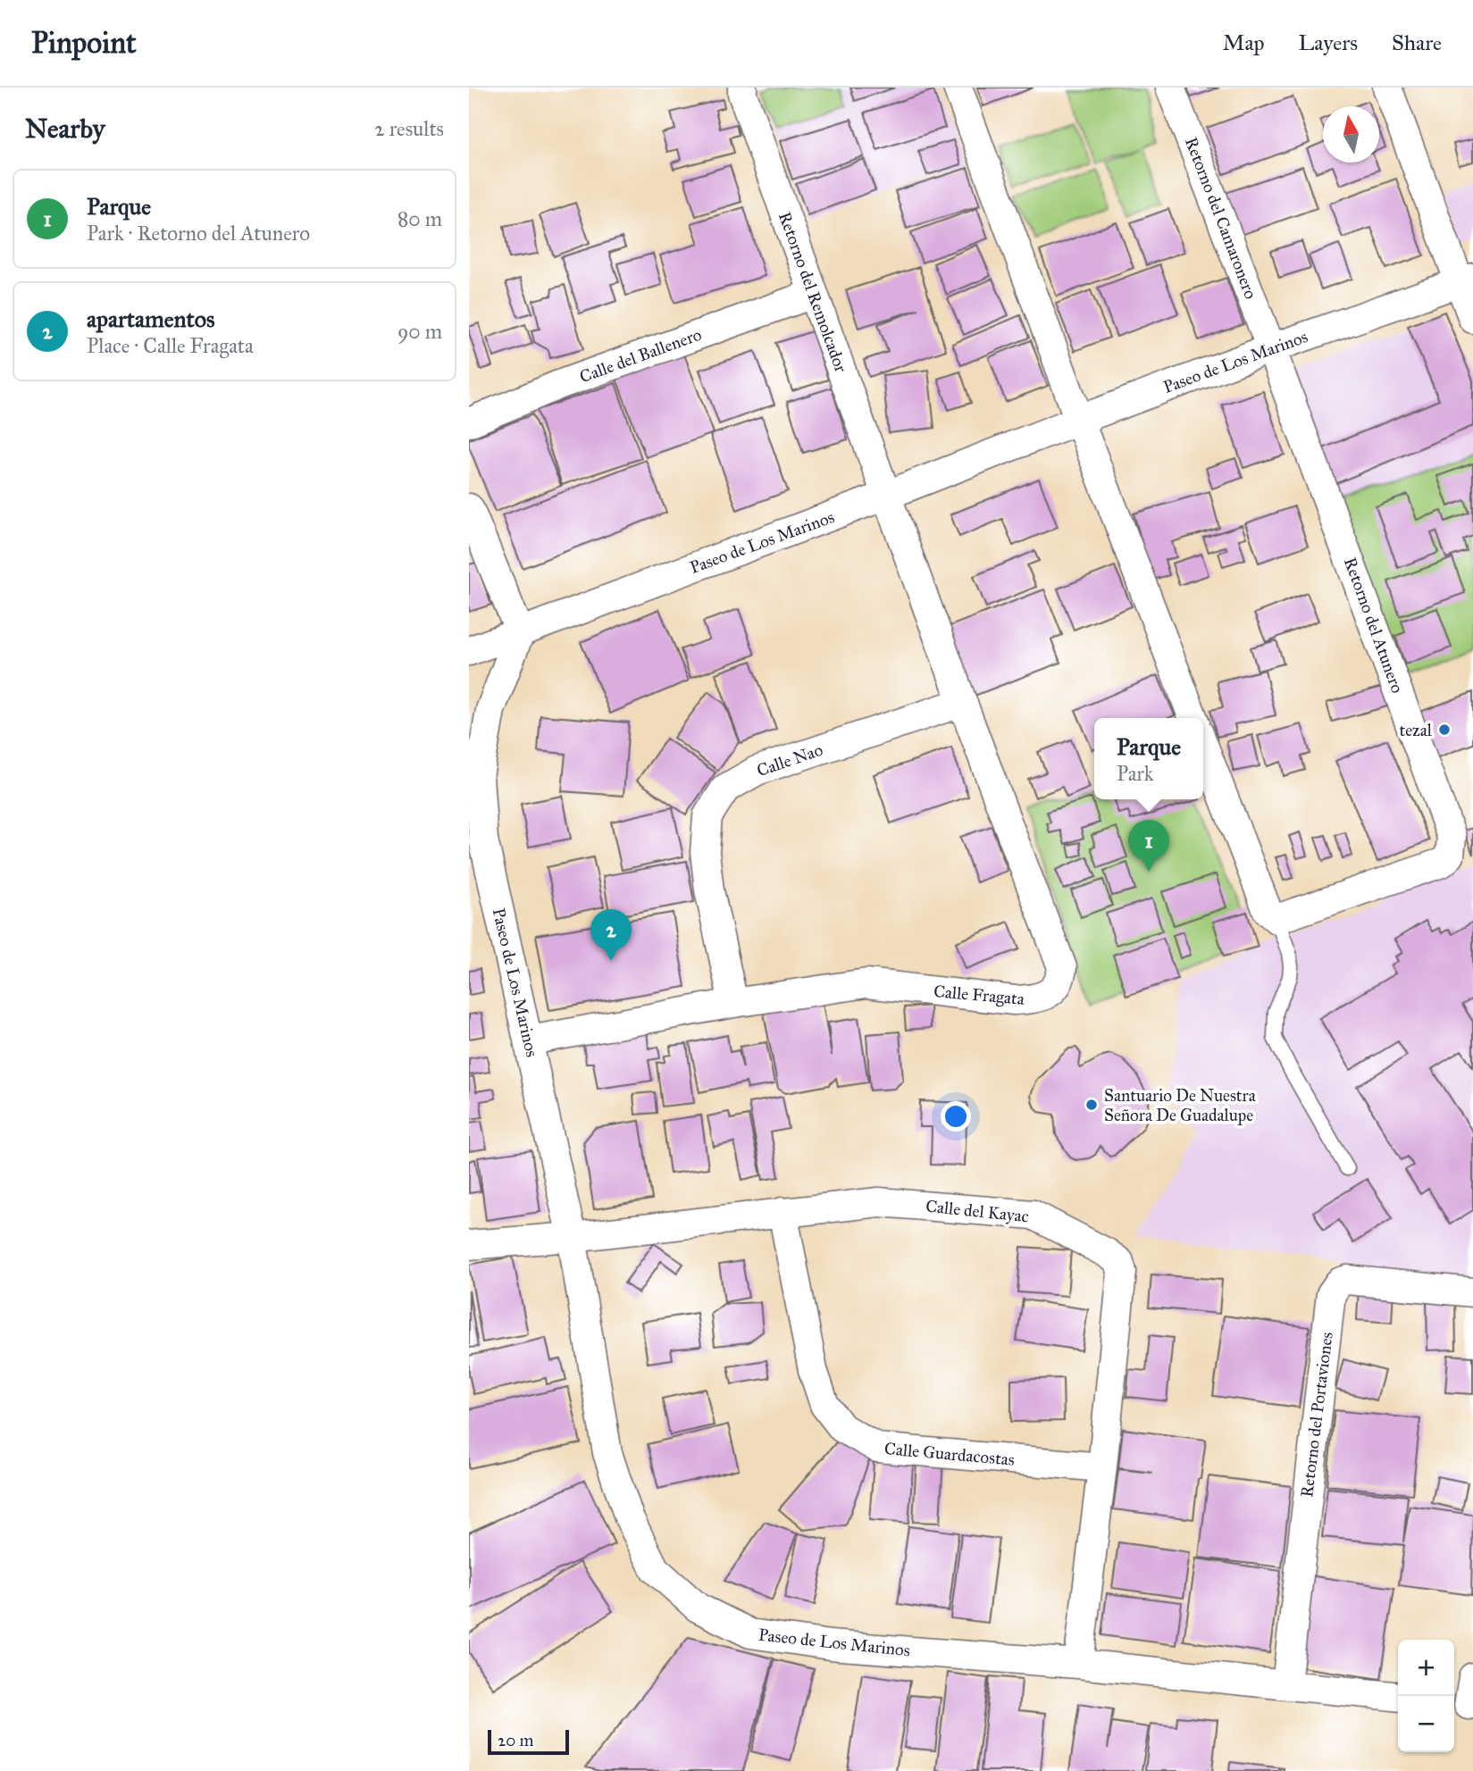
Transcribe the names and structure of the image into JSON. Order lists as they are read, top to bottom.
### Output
{
  "streets": {
    "street": [
      "Retorno del Camaronero",
      "Retorno del Remolcador",
      "Calle del Ballenero",
      "Paseo de Los Marinos",
      "Retorno del Atunero",
      "Calle Nao",
      "Calle Fragata",
      "Calle del Kayac",
      "Retorno del Portaviones",
      "Calle Guardacostas"
    ]
  },
  "crossings": [
    ["Retorno del Camaronero", "Paseo de Los Marinos"],
    ["Retorno del Camaronero", "Retorno del Atunero"],
    ["Retorno del Remolcador", "Calle del Ballenero"],
    ["Retorno del Remolcador", "Paseo de Los Marinos"],
    ["Retorno del Remolcador", "Calle Fragata"],
    ["Paseo de Los Marinos", "Retorno del Atunero"],
    ["Paseo de Los Marinos", "Calle Fragata"],
    ["Paseo de Los Marinos", "Calle del Kayac"],
    ["Paseo de Los Marinos", "Retorno del Portaviones"],
    ["Calle Nao", "Calle Fragata"],
    ["Calle del Kayac", "Calle Guardacostas"]
  ],
  "places": ["tezal", "Santuario De Nuestra Señora De Guadalupe"],
  "scale_bar": "20 m",
  "north": "top",
  "page": {
    "header": "Pinpoint",
    "nav": ["Map", "Layers", "Share"],
    "heading": ["Nearby", "2 results"],
    "list": [
      {
        "mark": "1",
        "name": "Parque",
        "note": "Park · Retorno del Atunero",
        "value": "80 m"
      },
      {
        "mark": "2",
        "name": "apartamentos",
        "note": "Place · Calle Fragata",
        "value": "90 m"
      }
    ],
    "popup": ["Parque", "Park"],
    "pins": ["1", "2"],
    "map_buttons": ["+", "−"],
    "scale": "20 m"
  }
}
